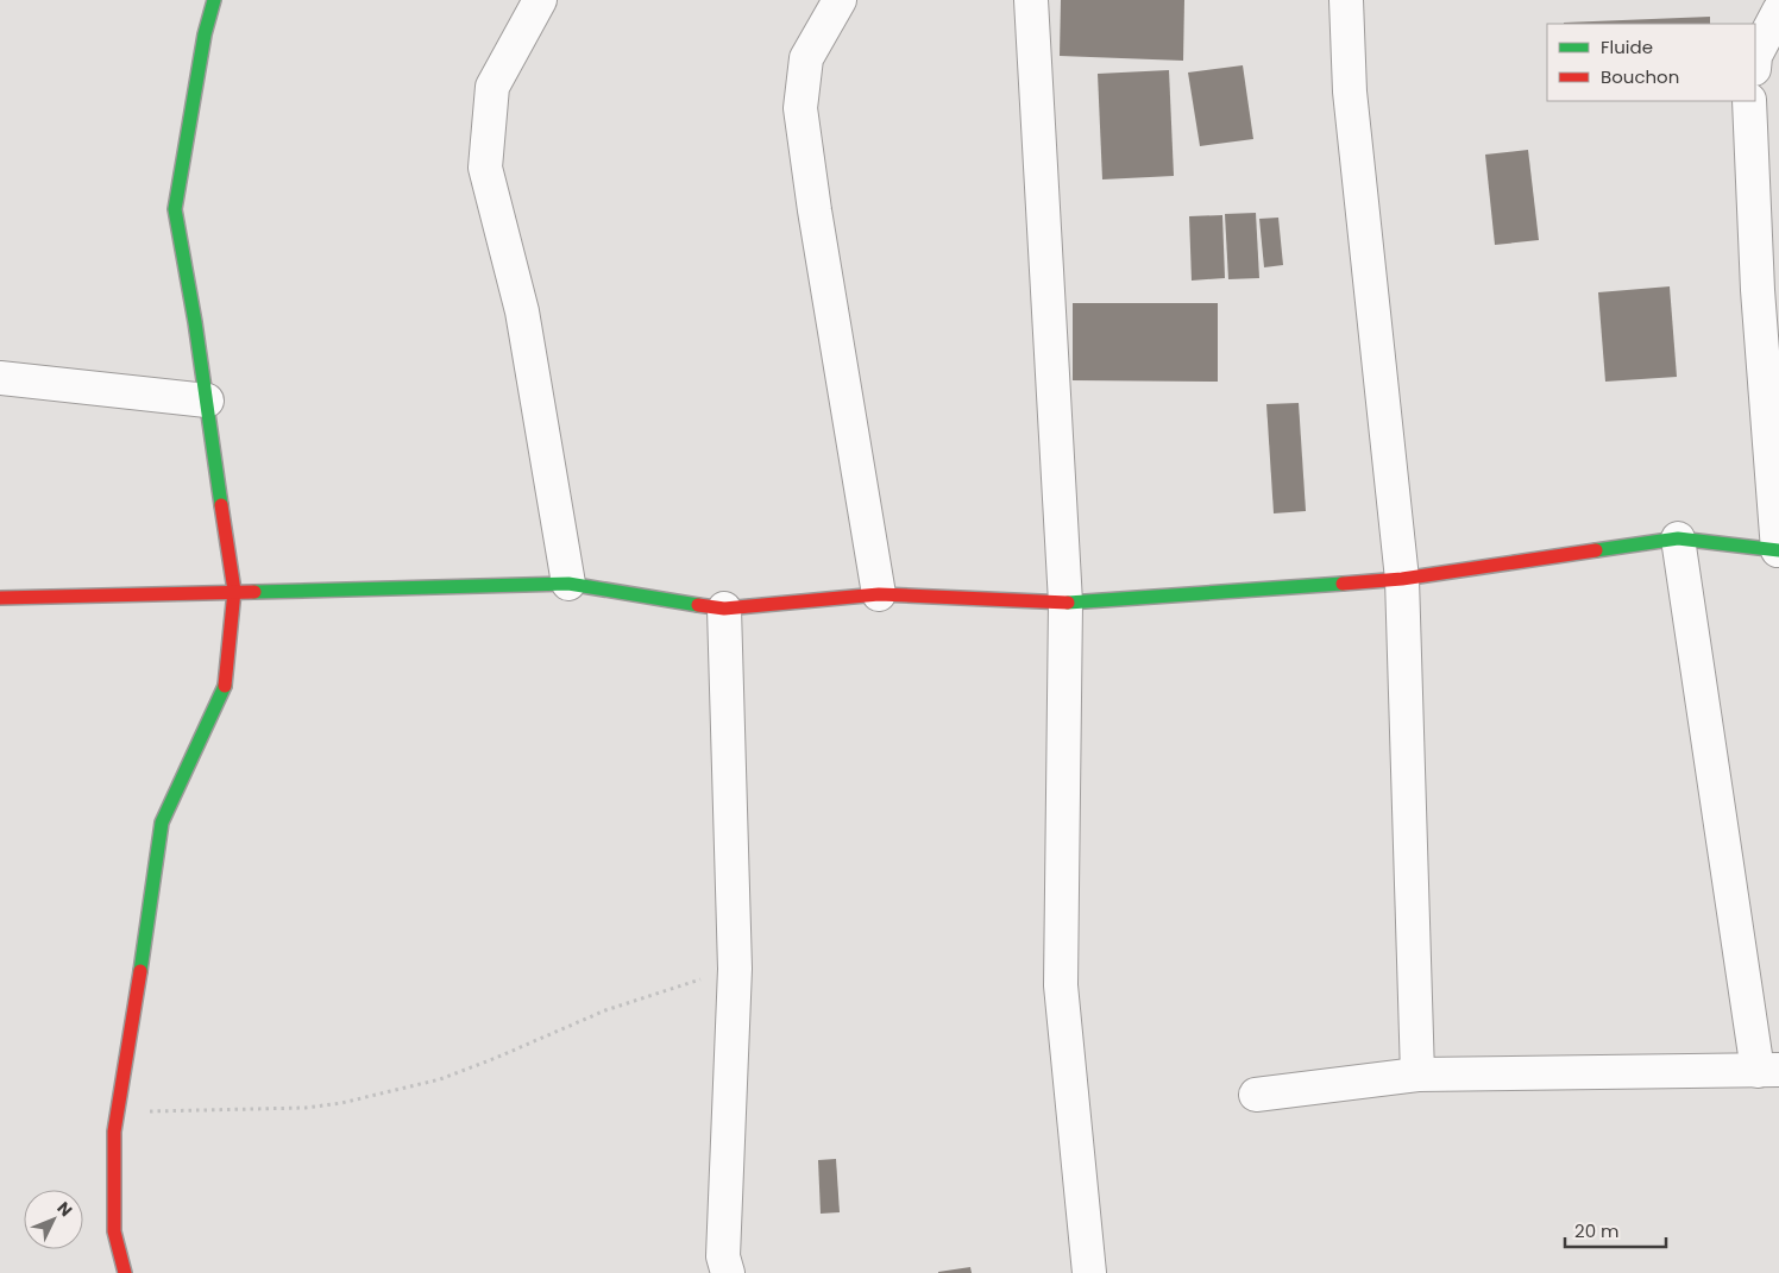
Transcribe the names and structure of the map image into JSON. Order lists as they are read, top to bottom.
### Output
{
  "legend": ["Fluide", "Bouchon"],
  "scale_bar": "20 m",
  "north": "top right"
}
